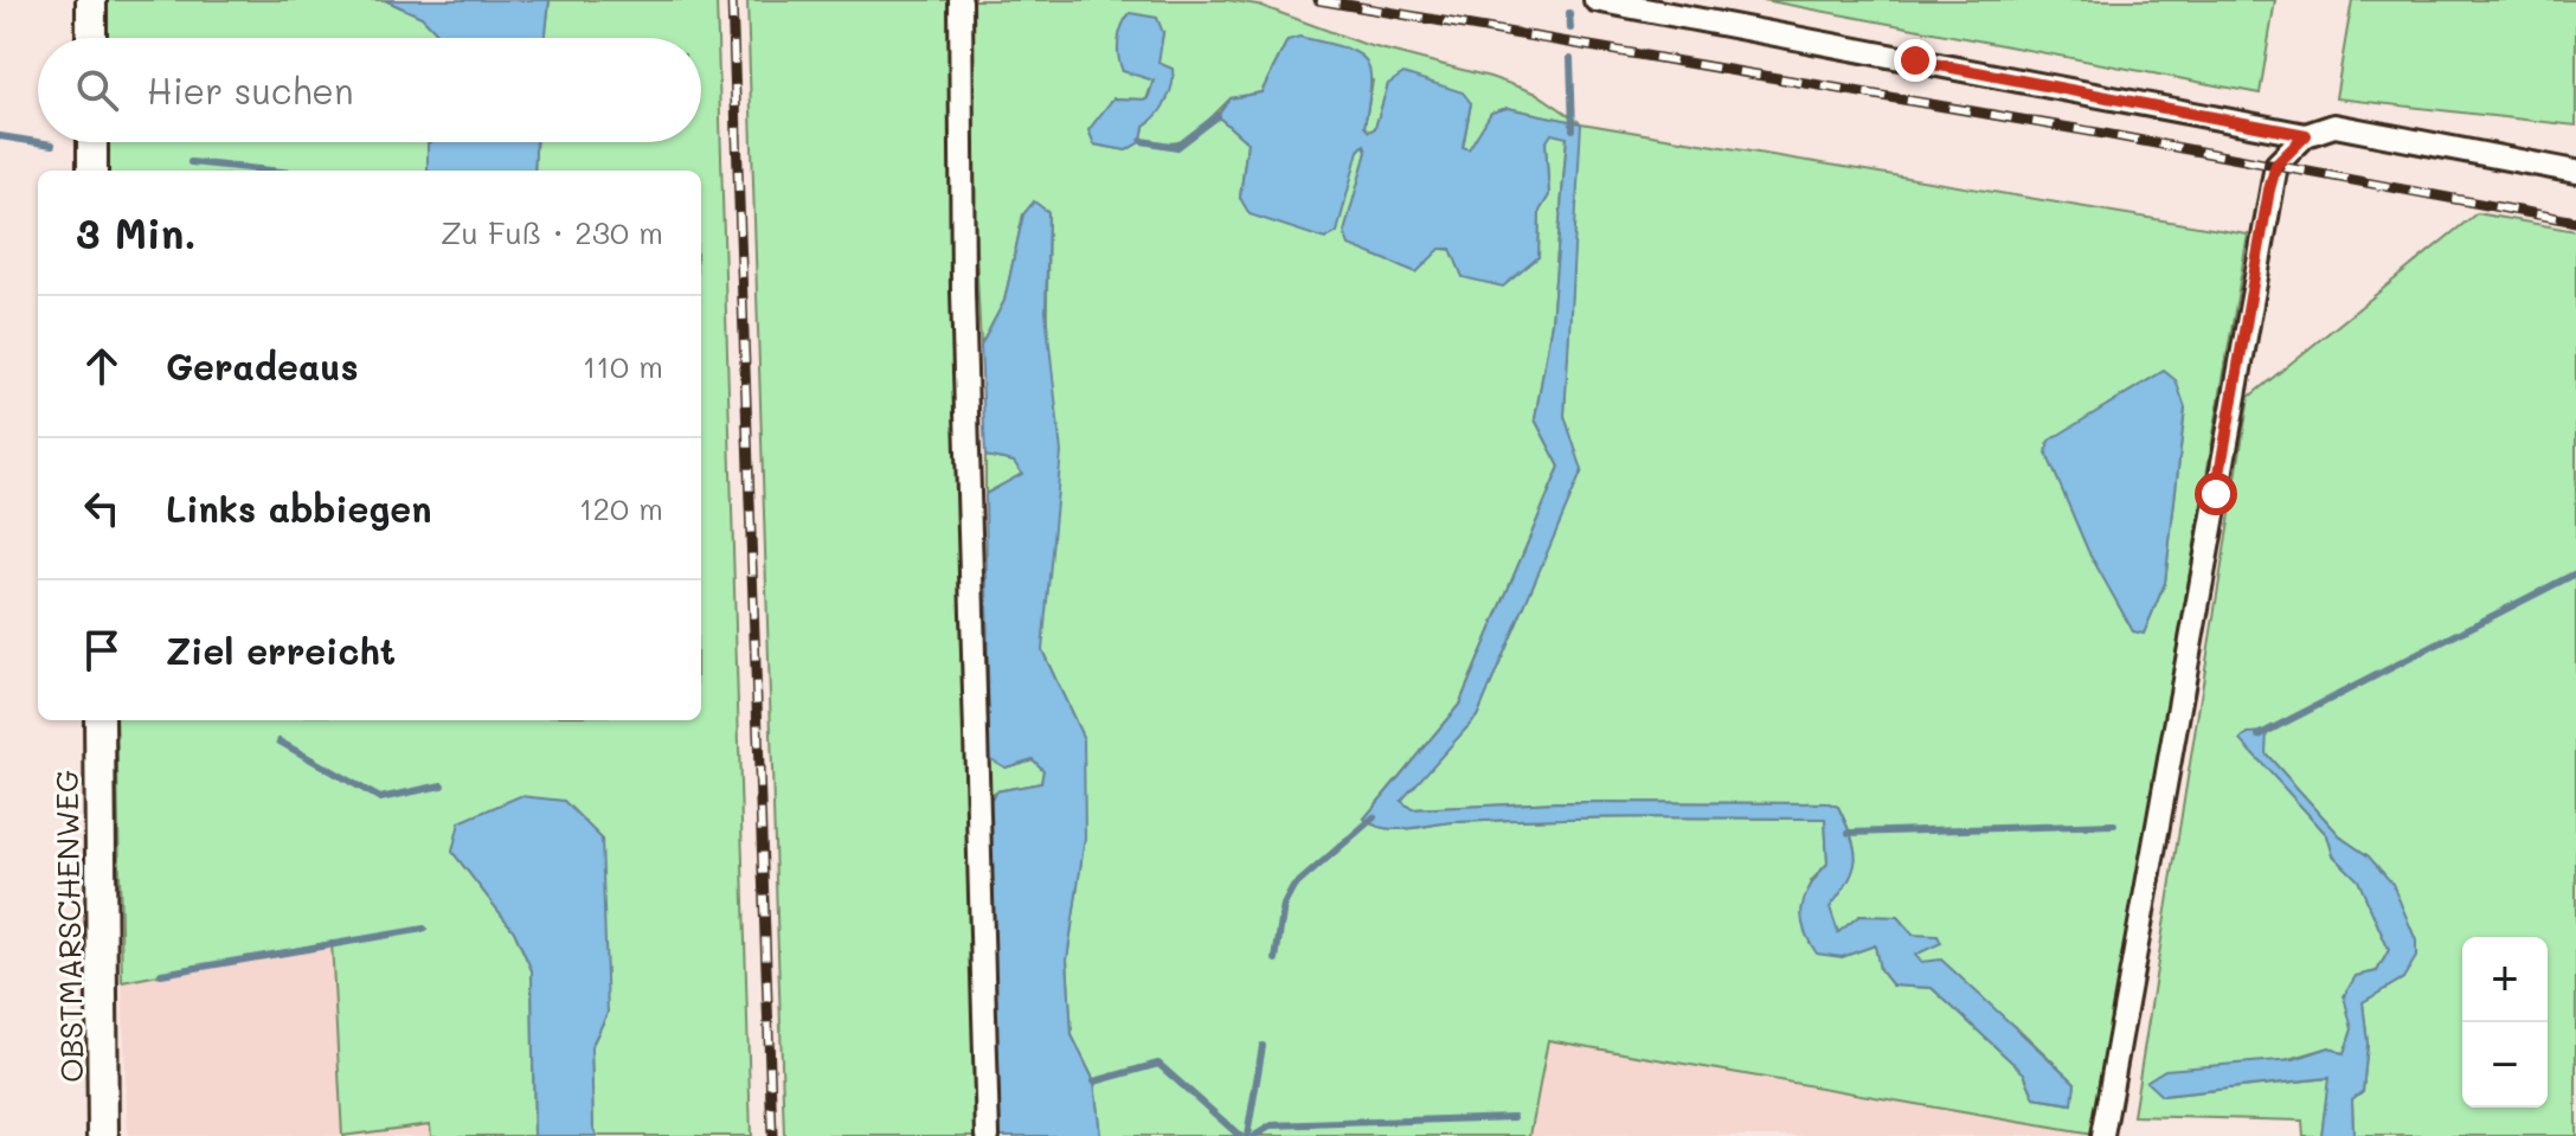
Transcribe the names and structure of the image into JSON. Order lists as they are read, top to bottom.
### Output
{
  "streets": {
    "main road": ["OBSTMARSCHENWEG"]
  },
  "page": {
    "search": "Hier suchen",
    "heading": ["3 Min.", "Zu Fuß · 230 m"],
    "list": [
      ["Geradeaus", "110 m"],
      ["Links abbiegen", "120 m"],
      "Ziel erreicht"
    ],
    "map_buttons": ["+", "−"]
  }
}
